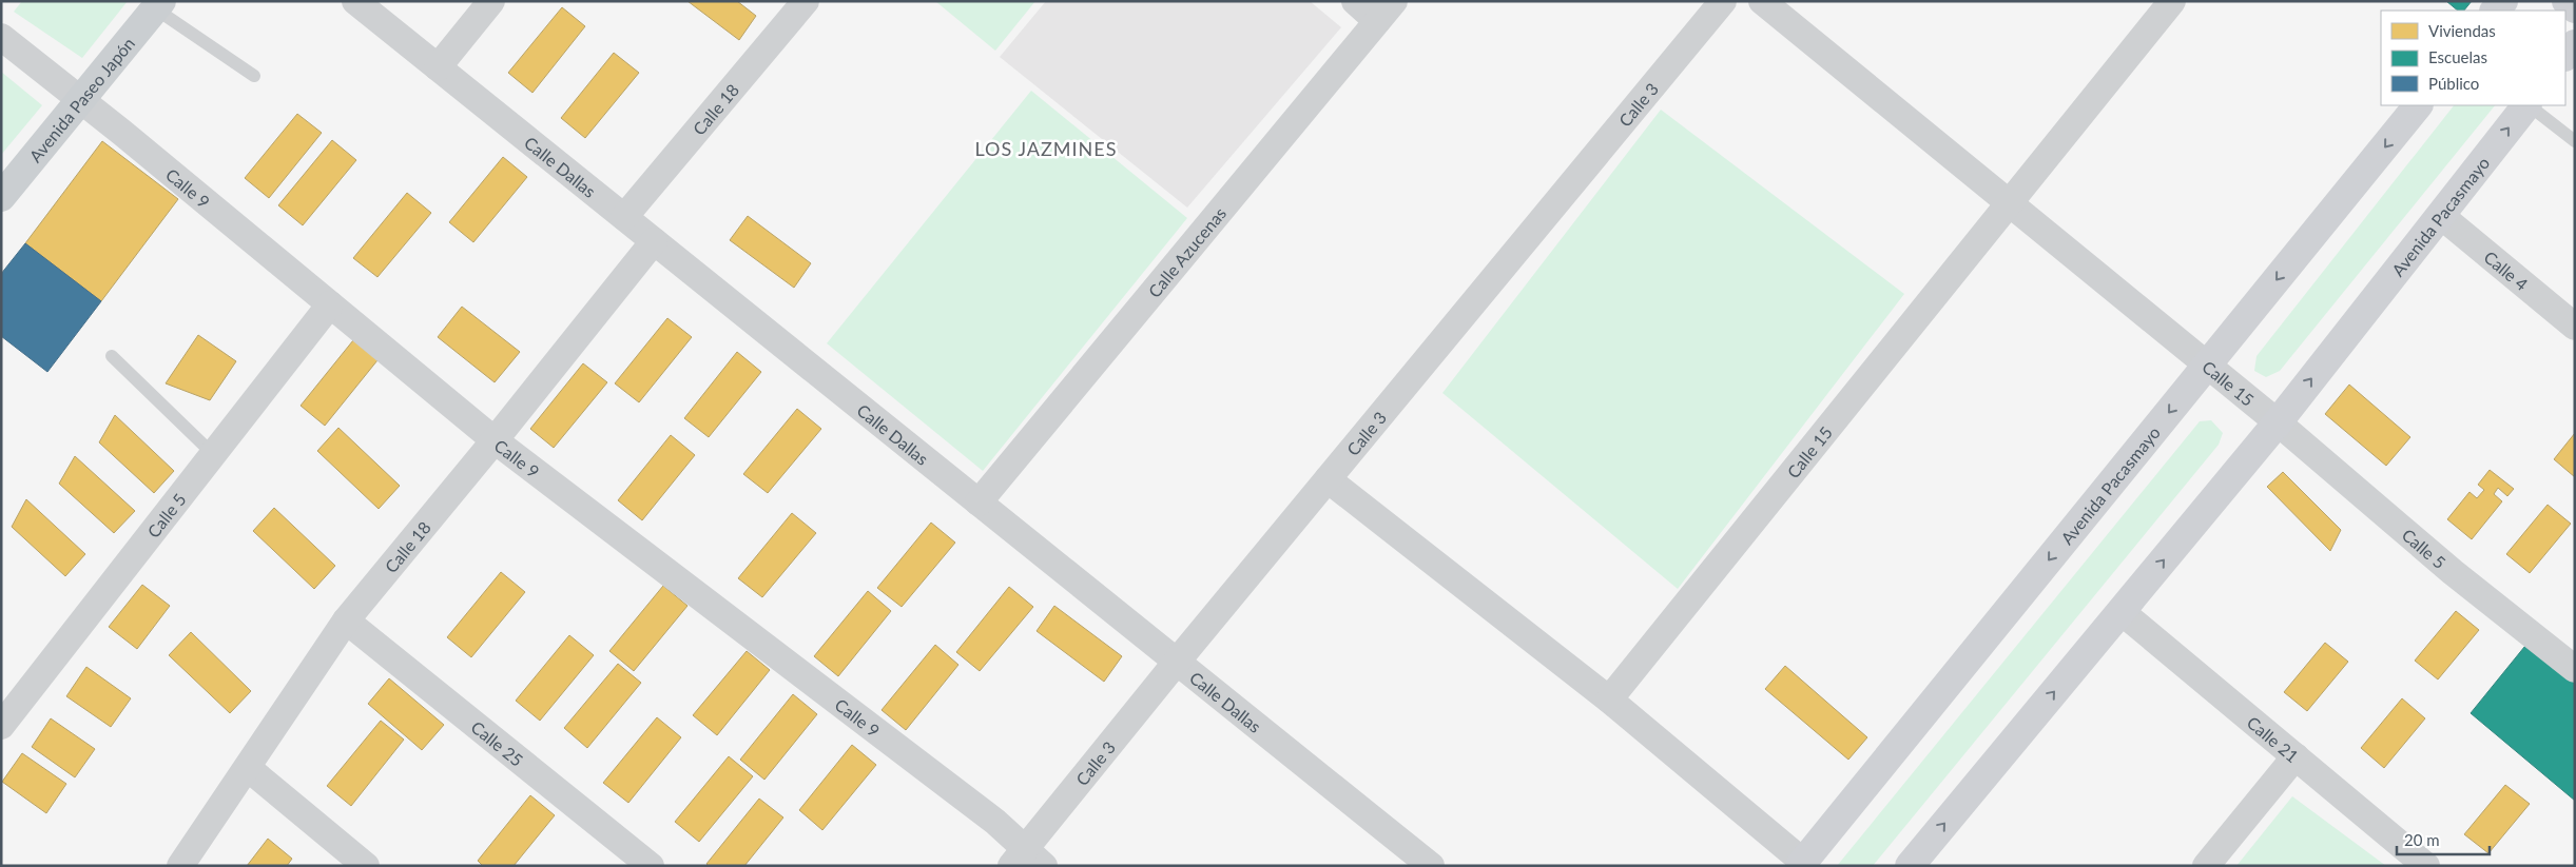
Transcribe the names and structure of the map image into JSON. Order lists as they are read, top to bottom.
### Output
{
  "streets": {
    "main road": ["Avenida Paseo Japón", "Avenida Pacasmayo"],
    "street": [
      "Calle 3",
      "Calle 18",
      "Calle Dallas",
      "Calle 9",
      "Calle Azucenas",
      "Calle 4",
      "Calle 15",
      "Calle 5",
      "Calle 21",
      "Calle 25"
    ]
  },
  "crossings": [
    ["Avenida Paseo Japón", "Calle 9"],
    ["Calle 3", "Calle Dallas"],
    ["Calle 3", "Calle 9"],
    ["Calle 18", "Calle Dallas"],
    ["Calle 18", "Calle 9"],
    ["Calle 18", "Calle 25"],
    ["Calle Dallas", "Calle Azucenas"],
    ["Calle 9", "Calle 5"],
    ["Avenida Pacasmayo", "Calle 4"],
    ["Avenida Pacasmayo", "Calle 15"],
    ["Avenida Pacasmayo", "Calle 5"],
    ["Avenida Pacasmayo", "Calle 21"],
    ["Calle 15", "Calle 5"]
  ],
  "districts": ["LOS JAZMINES"],
  "legend": ["Viviendas", "Escuelas", "Público"],
  "scale_bar": "20 m"
}
